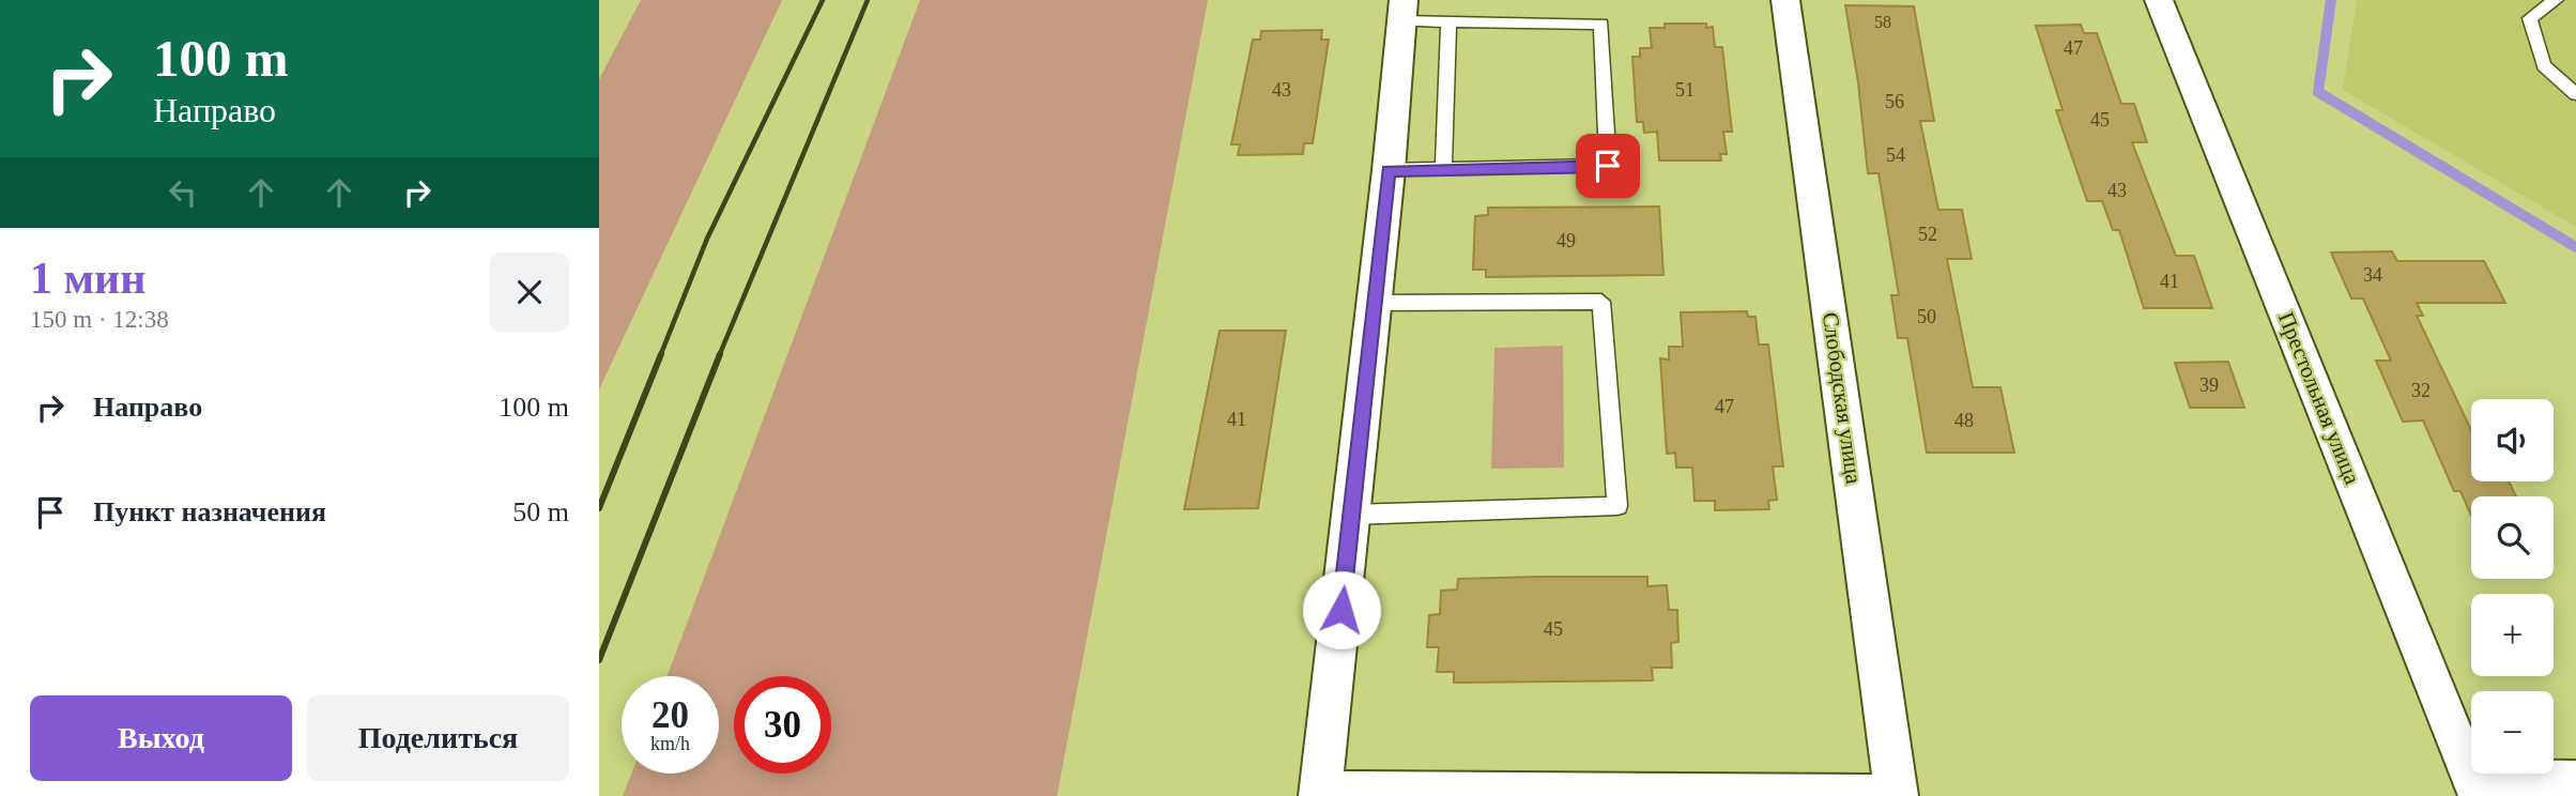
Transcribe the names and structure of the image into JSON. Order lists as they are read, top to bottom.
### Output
{
  "streets": {
    "street": ["Слободская улица", "Престольная улица"]
  },
  "house_numbers": [
    "58",
    "47",
    "43",
    "51",
    "56",
    "45",
    "54",
    "43",
    "52",
    "49",
    "34",
    "41",
    "50",
    "39",
    "32",
    "47",
    "41",
    "48",
    "45"
  ],
  "page": {
    "turn": ["100 m", "Направо"],
    "heading": ["1 мин", "150 m · 12:38"],
    "list": [
      {
        "name": "Направо",
        "value": "100 m"
      },
      {
        "name": "Пункт назначения",
        "value": "50 m"
      }
    ],
    "map_buttons": ["+", "−"],
    "speed": "20 km/h",
    "limit": "30",
    "buttons": ["Выход", "Поделиться"]
  }
}
